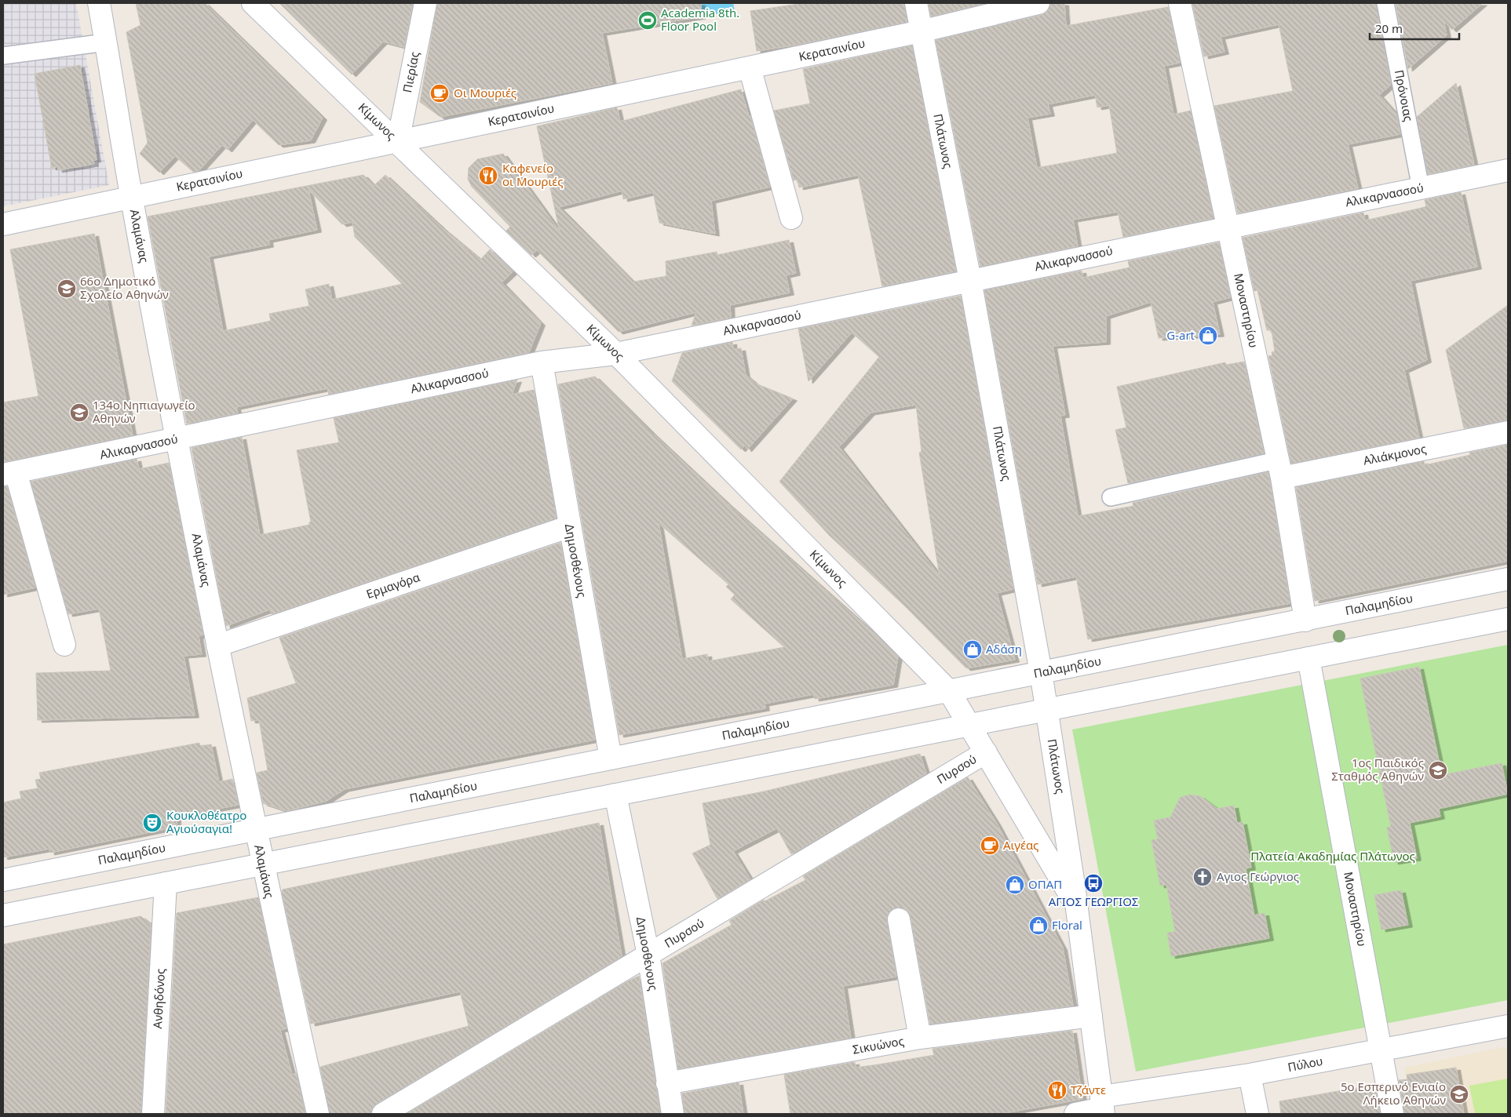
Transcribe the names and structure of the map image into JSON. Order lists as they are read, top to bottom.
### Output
{
  "streets": {
    "street": [
      "Κερατσινίου",
      "Πιερίας",
      "Κίμωνος",
      "Πλάτωνος",
      "Αλικαρνασσού",
      "Αλαμάνας",
      "Μοναστηρίου",
      "Αλιάκμονος",
      "Δημοσθένους",
      "Ερμαγόρα",
      "Παλαμηδίου",
      "Πυρσού",
      "Ανθηδόνος",
      "Σικυώνος",
      "Πύλου"
    ],
    "lane": ["Πρόνοιας"]
  },
  "crossings": [
    ["Κερατσινίου", "Πιερίας"],
    ["Κερατσινίου", "Κίμωνος"],
    ["Κερατσινίου", "Πλάτωνος"],
    ["Κερατσινίου", "Αλαμάνας"],
    ["Πιερίας", "Κίμωνος"],
    ["Πρόνοιας", "Αλικαρνασσού"],
    ["Κίμωνος", "Πλάτωνος"],
    ["Κίμωνος", "Αλικαρνασσού"],
    ["Κίμωνος", "Παλαμηδίου"],
    ["Πλάτωνος", "Αλικαρνασσού"],
    ["Πλάτωνος", "Παλαμηδίου"],
    ["Πλάτωνος", "Πυρσού"],
    ["Πλάτωνος", "Σικυώνος"],
    ["Πλάτωνος", "Πύλου"],
    ["Αλικαρνασσού", "Αλαμάνας"],
    ["Αλικαρνασσού", "Μοναστηρίου"],
    ["Αλικαρνασσού", "Δημοσθένους"],
    ["Αλαμάνας", "Ερμαγόρα"],
    ["Αλαμάνας", "Παλαμηδίου"],
    ["Μοναστηρίου", "Αλιάκμονος"],
    ["Μοναστηρίου", "Παλαμηδίου"],
    ["Μοναστηρίου", "Πύλου"],
    ["Δημοσθένους", "Ερμαγόρα"],
    ["Δημοσθένους", "Παλαμηδίου"],
    ["Δημοσθένους", "Πυρσού"],
    ["Δημοσθένους", "Σικυώνος"]
  ],
  "parks": ["Πλατεία Ακαδημίας Πλάτωνος"],
  "places": {
    "sports": ["Academia 8th. Floor Pool"],
    "cafe": ["Οι Μουριές", "Αιγέας"],
    "restaurant": ["Καφενείο οι Μουριές", "Τζάντε"],
    "school or university": [
      "66ο Δημοτικό Σχολείο Αθηνών",
      "134ο Νηπιαγωγείο Αθηνών",
      "1ος Παιδικός Σταθμός Αθηνών",
      "5ο Εσπερινό Ενιαίο Λήκειο Αθηνών"
    ],
    "shop": [
      "G-art",
      "Αδάση",
      "ΟΠΑΠ",
      "Floral"
    ],
    "theatre": ["Κουκλοθέατρο Αγιούσαγια!"],
    "church": ["Αγιος Γεώργιος"],
    "bus stop": ["ΑΓΙΟΣ ΓΕΩΡΓΙΟΣ"]
  },
  "scale_bar": "20 m"
}
